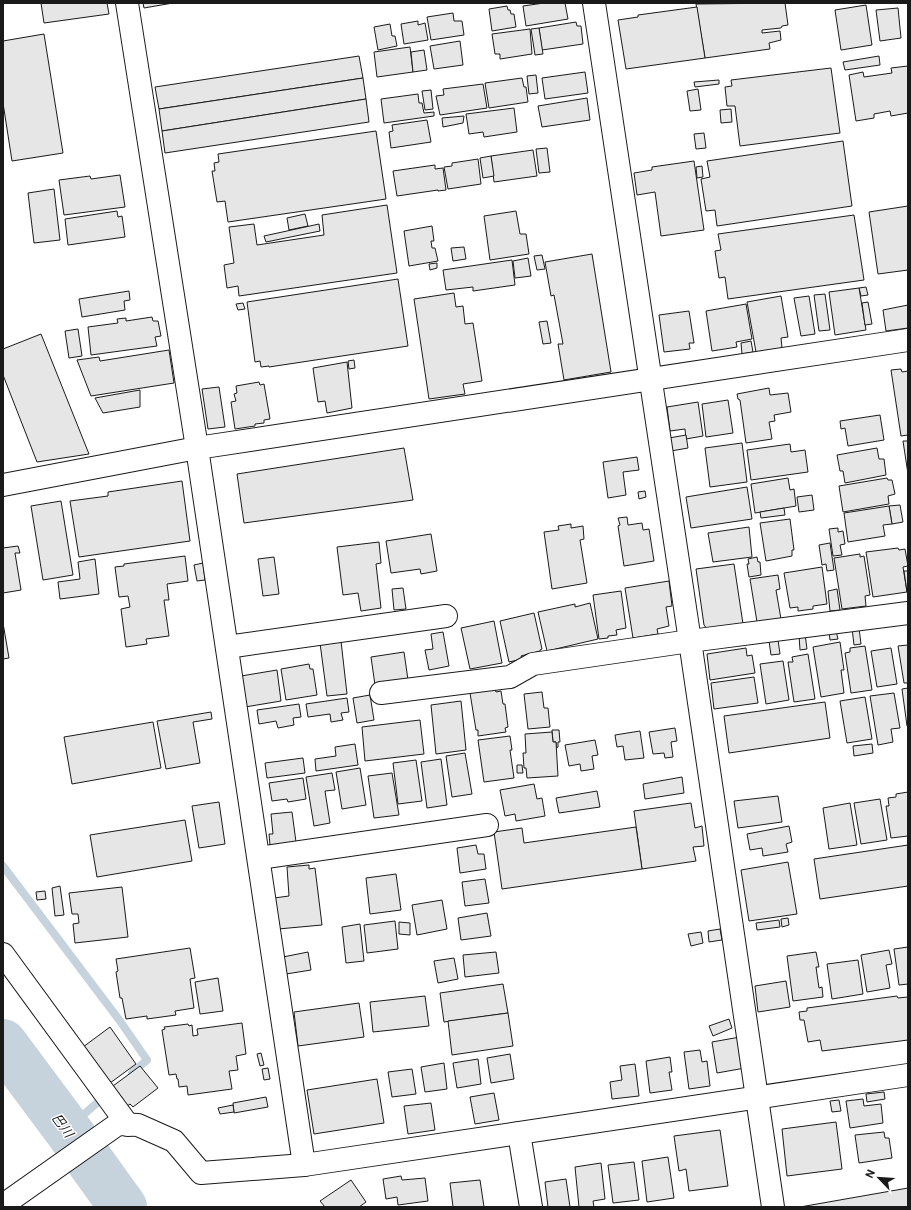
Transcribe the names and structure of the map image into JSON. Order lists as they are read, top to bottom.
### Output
{
  "water": ["巴川"],
  "north": "top left"
}
